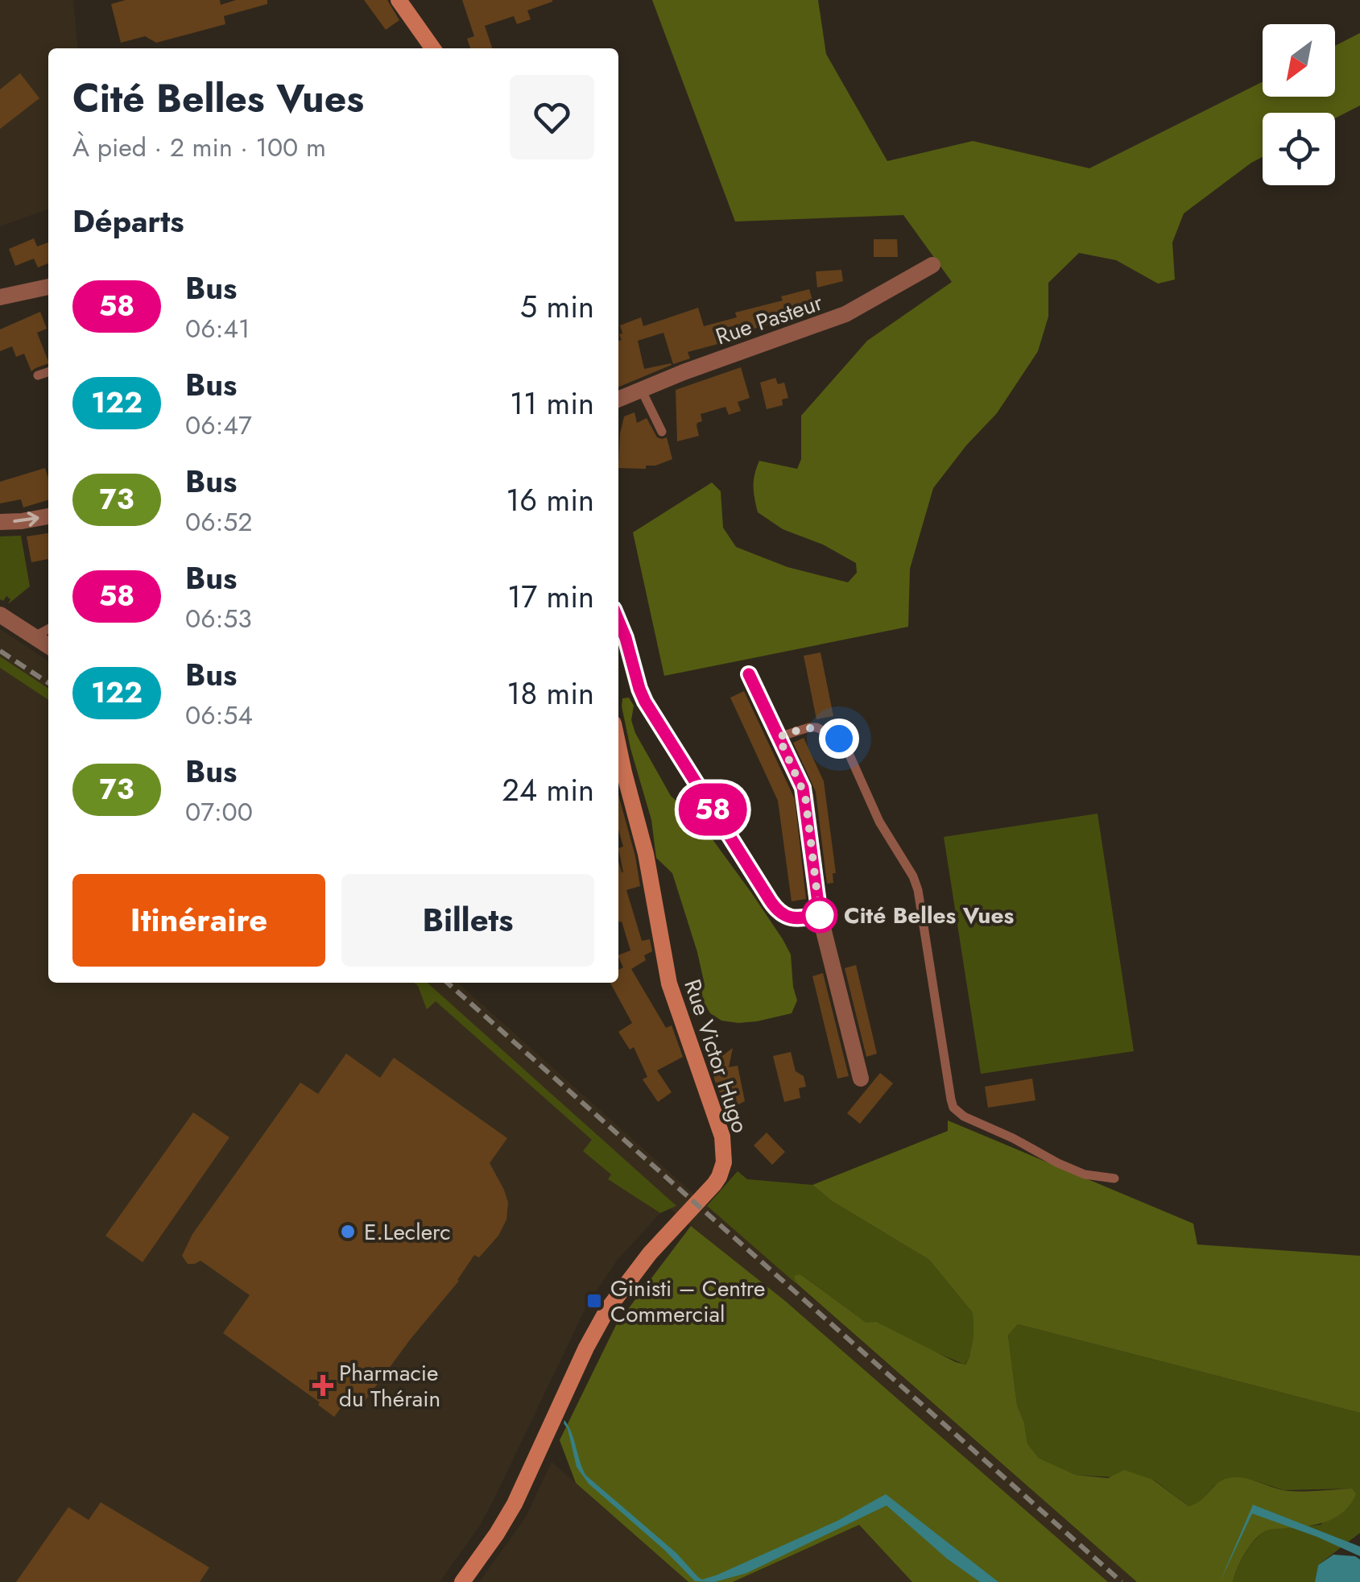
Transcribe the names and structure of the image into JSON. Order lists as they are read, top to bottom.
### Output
{
  "streets": {
    "street": ["Rue Pasteur", "Rue Victor Hugo"]
  },
  "places": {
    "other": ["Cité Belles Vues", "E.Leclerc"],
    "transit": ["Ginisti – Centre Commercial"],
    "health": ["Pharmacie du Thérain"]
  },
  "lines": ["bus line 58"],
  "north": "bottom left",
  "page": {
    "on_map": "58",
    "heading": [
      ["Cité Belles Vues", "À pied · 2 min · 100 m"],
      "Départs"
    ],
    "list": [
      {
        "mark": "58",
        "name": "Bus",
        "note": "06:41",
        "value": "5 min"
      },
      {
        "mark": "122",
        "name": "Bus",
        "note": "06:47",
        "value": "11 min"
      },
      {
        "mark": "73",
        "name": "Bus",
        "note": "06:52",
        "value": "16 min"
      },
      {
        "mark": "58",
        "name": "Bus",
        "note": "06:53",
        "value": "17 min"
      },
      {
        "mark": "122",
        "name": "Bus",
        "note": "06:54",
        "value": "18 min"
      },
      {
        "mark": "73",
        "name": "Bus",
        "note": "07:00",
        "value": "24 min"
      }
    ],
    "buttons": ["Itinéraire", "Billets"]
  }
}
